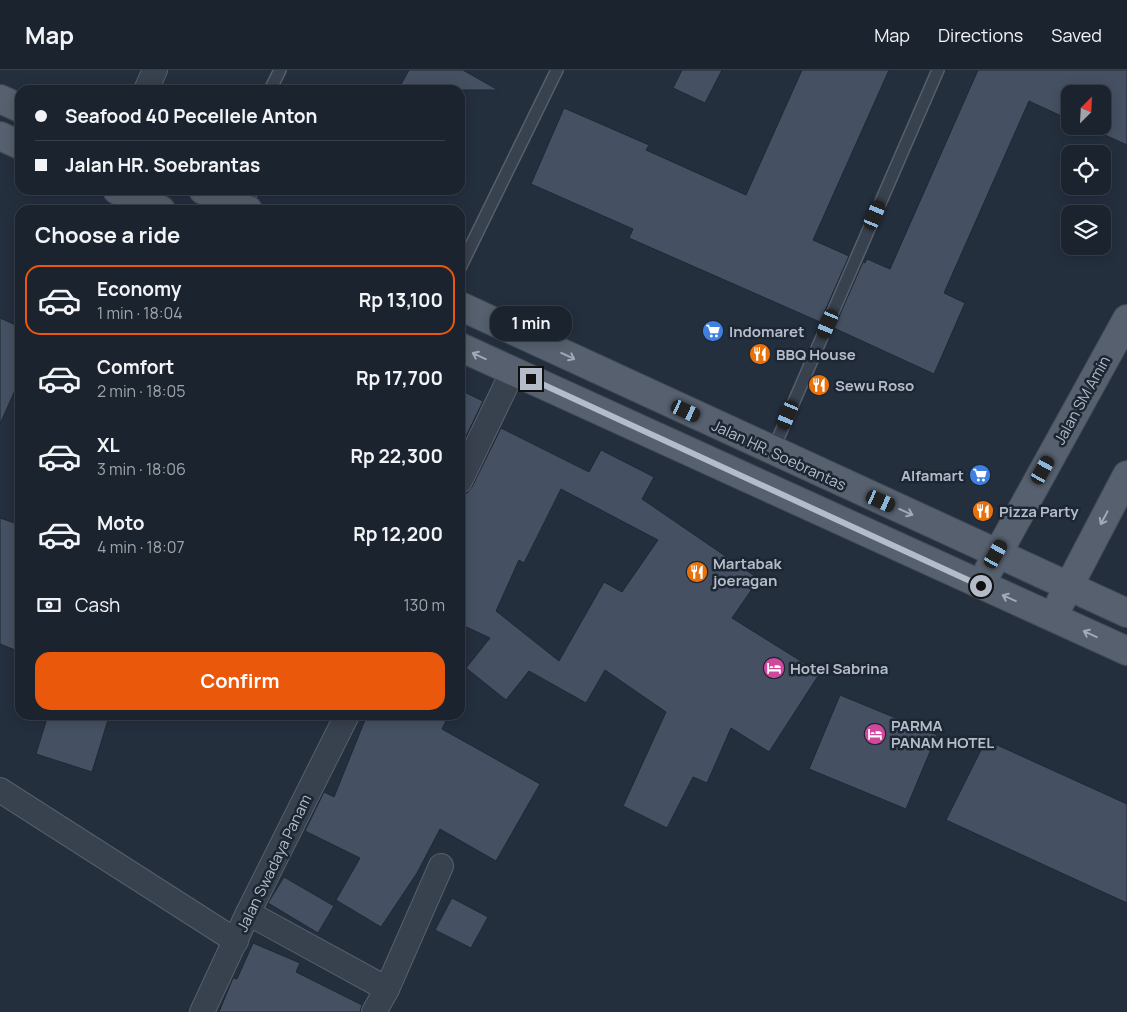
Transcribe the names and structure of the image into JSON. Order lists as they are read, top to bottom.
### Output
{
  "streets": {
    "main road": ["Jalan SM Amin", "Jalan HR. Soebrantas"],
    "street": ["Jalan Swadaya Panam"]
  },
  "crossings": [
    ["Jalan SM Amin", "Jalan HR. Soebrantas"]
  ],
  "places": {
    "supermarket": ["Indomaret", "Alfamart"],
    "restaurant": [
      "BBQ House",
      "Sewu Roso",
      "Pizza Party",
      "Martabak joeragan"
    ],
    "hotel": ["Hotel Sabrina", "PARMA PANAM HOTEL"]
  },
  "north": "top right",
  "page": {
    "header": "Map",
    "nav": ["Map", "Directions", "Saved"],
    "banner": ["Seafood 40 Pecellele Anton", "Jalan HR. Soebrantas"],
    "heading": "Choose a ride",
    "list": [
      {
        "name": "Economy",
        "note": "1 min · 18:04",
        "value": "Rp 13,100"
      },
      {
        "name": "Comfort",
        "note": "2 min · 18:05",
        "value": "Rp 17,700"
      },
      {
        "name": "XL",
        "note": "3 min · 18:06",
        "value": "Rp 22,300"
      },
      {
        "name": "Moto",
        "note": "4 min · 18:07",
        "value": "Rp 12,200"
      }
    ],
    "bubble": "1 min",
    "pay": ["Cash", "130 m"],
    "buttons": "Confirm"
  }
}
